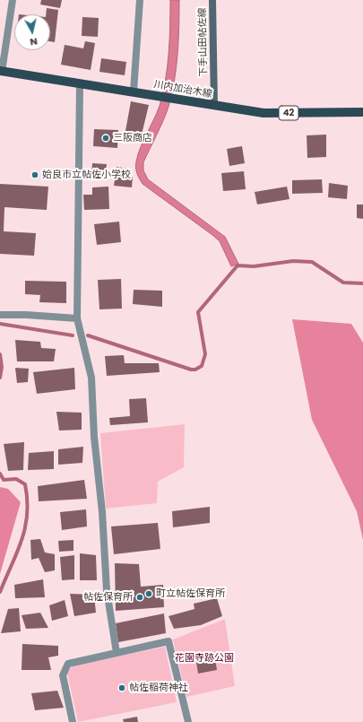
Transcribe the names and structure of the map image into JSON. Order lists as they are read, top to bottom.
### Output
{
  "streets": {
    "main road": ["下手山田帖佐線", "川内加治木線", "42"]
  },
  "crossings": [
    ["下手山田帖佐線", "川内加治木線"]
  ],
  "parks": ["花園寺跡公園"],
  "places": [
    "三阪商店",
    "姶良市立帖佐小学校",
    "町立帖佐保育所",
    "帖佐保育所",
    "帖佐稲荷神社"
  ],
  "north": "bottom"
}
